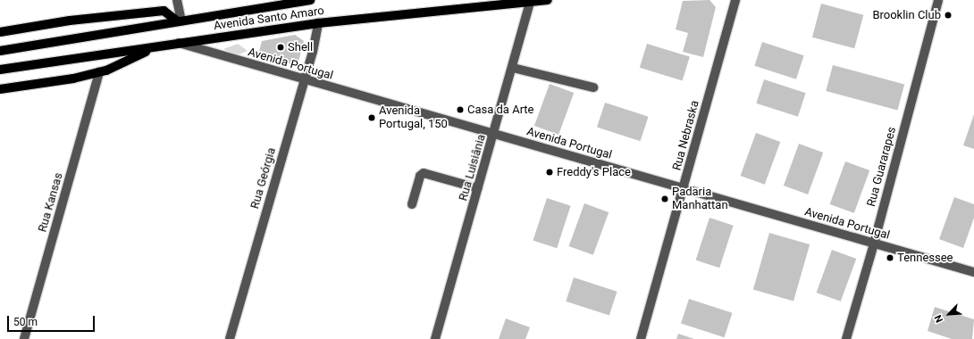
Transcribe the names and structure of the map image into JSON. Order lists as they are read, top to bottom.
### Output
{
  "streets": {
    "main road": ["Avenida Santo Amaro"],
    "street": [
      "Avenida Portugal",
      "Rua Nebraska",
      "Rua Guararapes",
      "Rua Luisiânia",
      "Rua Geórgia",
      "Rua Kansas"
    ]
  },
  "crossings": [
    ["Avenida Santo Amaro", "Avenida Portugal"],
    ["Avenida Santo Amaro", "Rua Luisiânia"],
    ["Avenida Santo Amaro", "Rua Geórgia"],
    ["Avenida Portugal", "Rua Nebraska"],
    ["Avenida Portugal", "Rua Guararapes"],
    ["Avenida Portugal", "Rua Luisiânia"],
    ["Avenida Portugal", "Rua Geórgia"]
  ],
  "places": [
    "Brooklin Club",
    "Shell",
    "Casa da Arte",
    "Avenida Portugal, 150",
    "Freddy's Place",
    "Padaria Manhattan",
    "Tennessee"
  ],
  "scale_bar": "50 m",
  "north": "bottom left"
}
